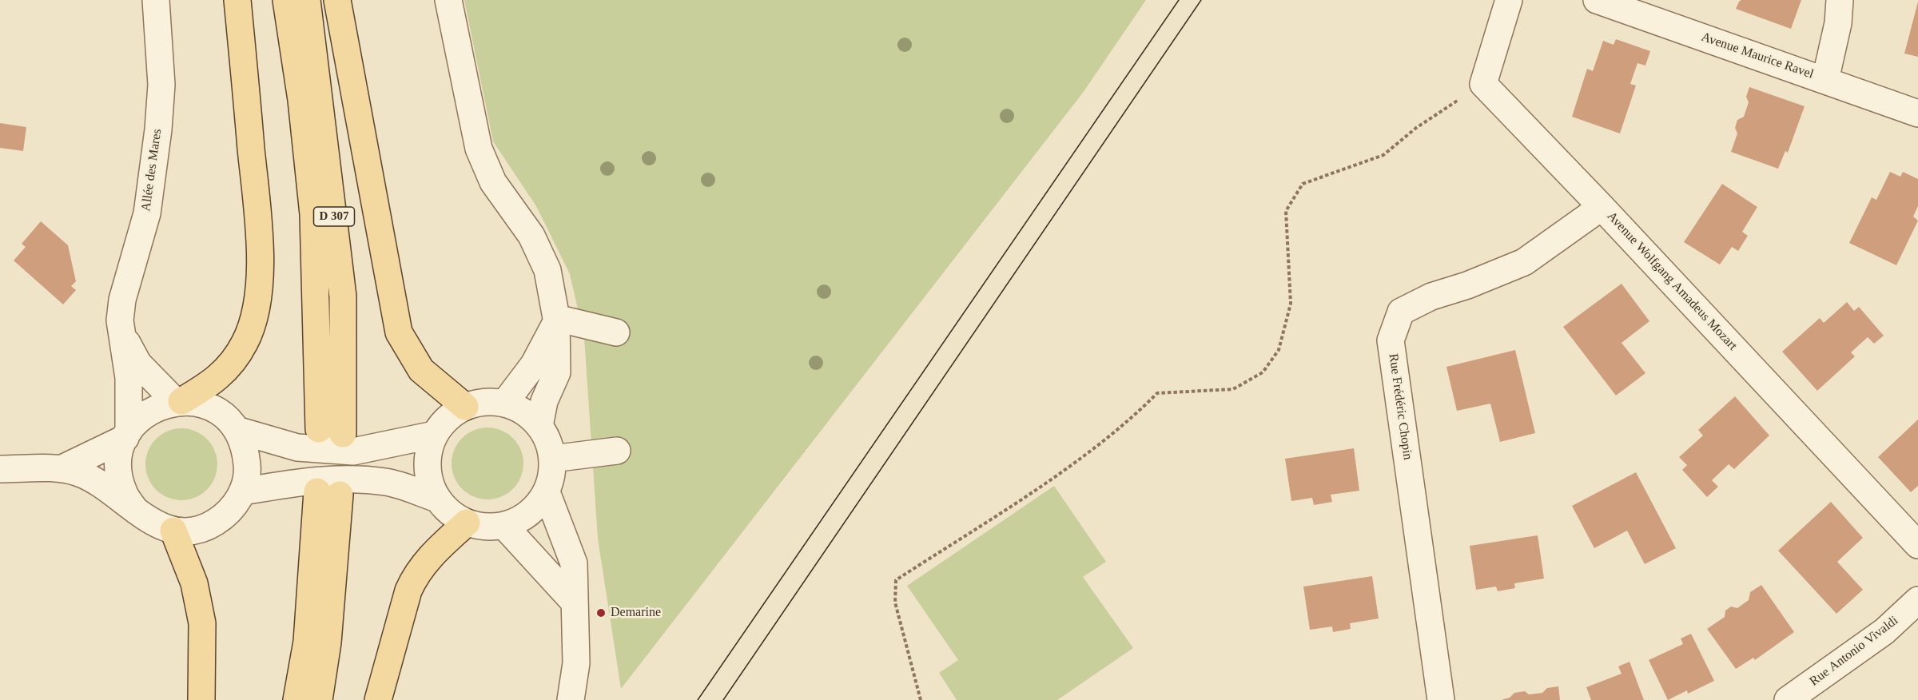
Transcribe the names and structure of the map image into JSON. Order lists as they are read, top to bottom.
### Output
{
  "streets": {
    "main road": ["D 307"],
    "street": [
      "Avenue Maurice Ravel",
      "Allée des Mares",
      "Avenue Wolfgang Amadeus Mozart",
      "Rue Frédéric Chopin",
      "Rue Antonio Vivaldi"
    ]
  },
  "crossings": [
    ["Avenue Wolfgang Amadeus Mozart", "Rue Frédéric Chopin"]
  ],
  "places": ["Demarine"]
}
